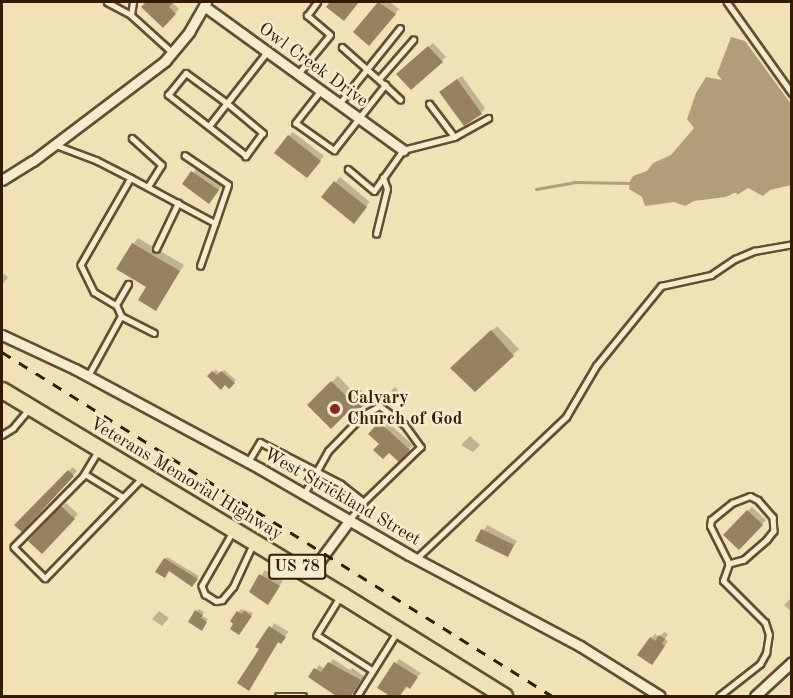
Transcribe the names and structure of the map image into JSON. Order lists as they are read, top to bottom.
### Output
{
  "streets": {
    "main road": ["Veterans Memorial Highway", "US 78"],
    "street": ["Owl Creek Drive", "West Strickland Street"]
  },
  "places": ["Calvary Church of God"]
}
